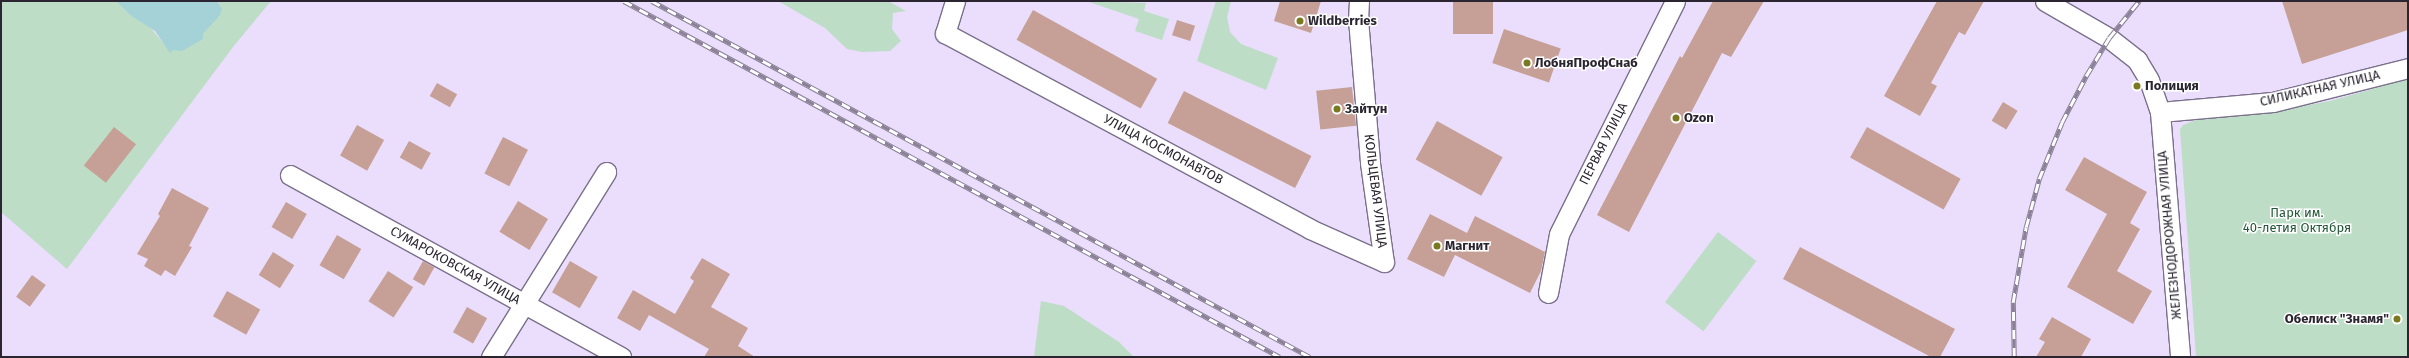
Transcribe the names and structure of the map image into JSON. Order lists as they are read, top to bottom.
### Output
{
  "streets": {
    "street": [
      "СИЛИКАТНАЯ УЛИЦА",
      "ПЕРВАЯ УЛИЦА",
      "УЛИЦА КОСМОНАВТОВ",
      "КОЛЬЦЕВАЯ УЛИЦА",
      "ЖЕЛЕЗНОДОРОЖНАЯ УЛИЦА",
      "СУМАРОКОВСКАЯ УЛИЦА"
    ]
  },
  "crossings": [
    ["СИЛИКАТНАЯ УЛИЦА", "ЖЕЛЕЗНОДОРОЖНАЯ УЛИЦА"],
    ["УЛИЦА КОСМОНАВТОВ", "КОЛЬЦЕВАЯ УЛИЦА"]
  ],
  "parks": ["Парк им. 40-летия Октября"],
  "places": [
    "Wildberries",
    "ЛобняПрофСнаб",
    "Полиция",
    "Зайтун",
    "Ozon",
    "Магнит",
    "Обелиск \"Знамя\""
  ]
}
